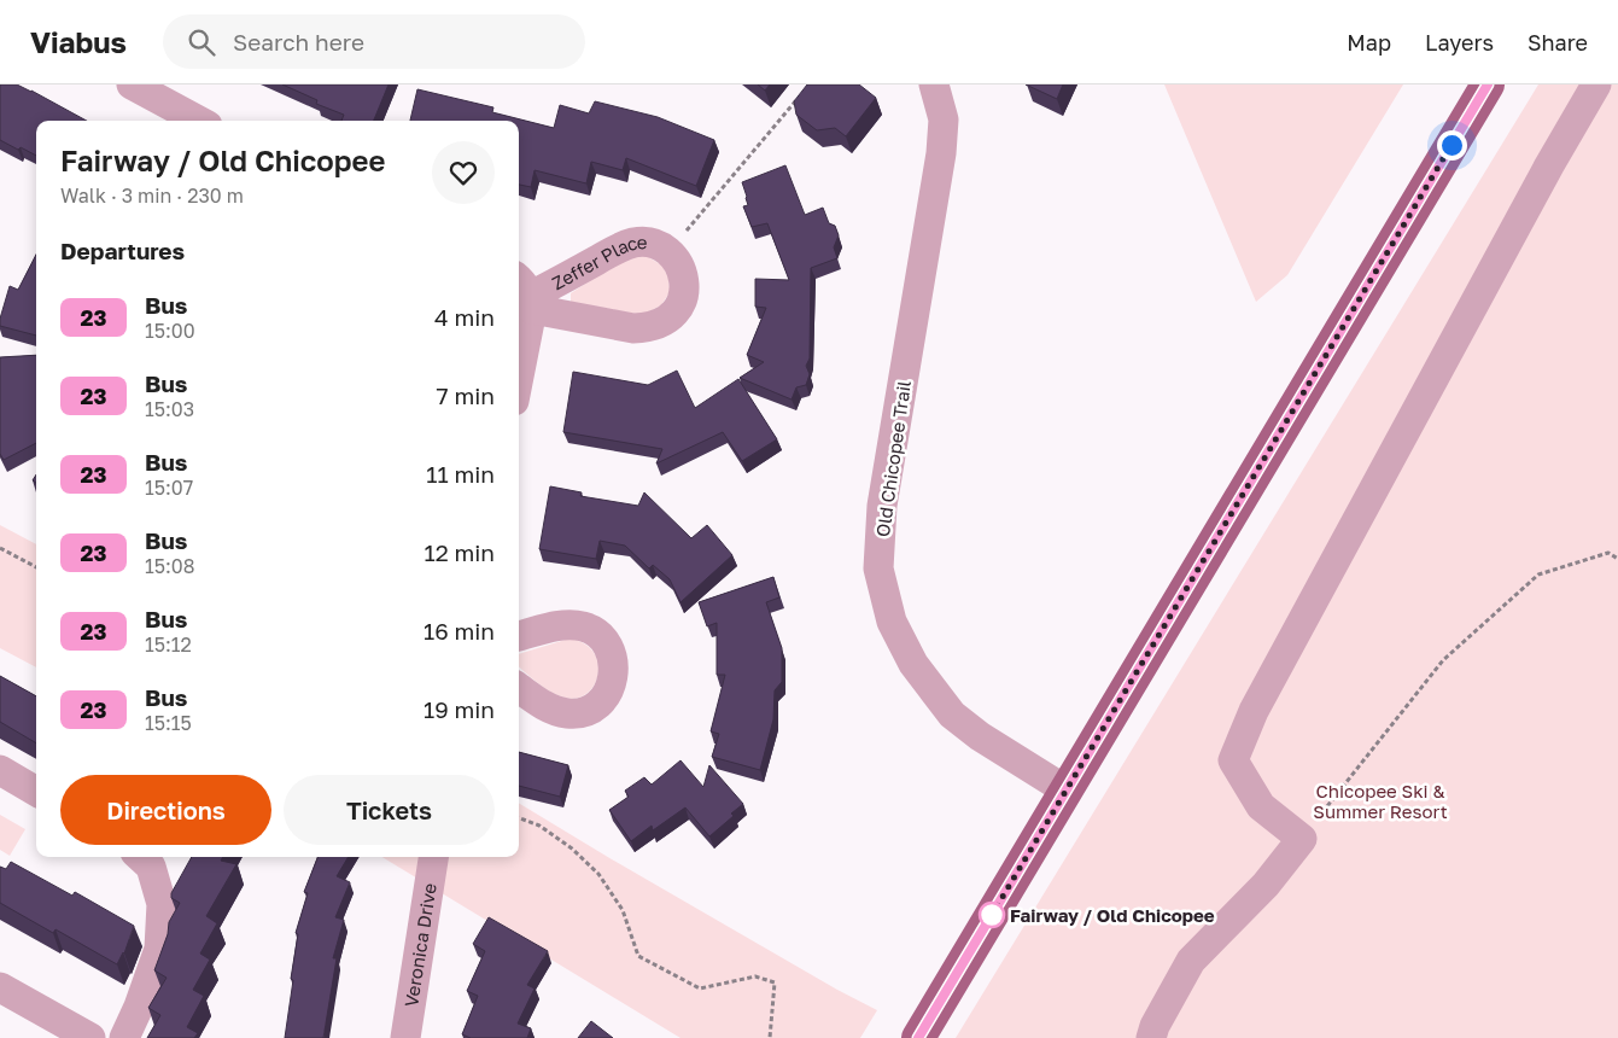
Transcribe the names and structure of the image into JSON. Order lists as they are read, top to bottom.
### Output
{
  "streets": {
    "street": ["Old Chicopee Trail", "Veronica Drive"]
  },
  "parks": ["Chicopee Ski & Summer Resort"],
  "places": ["Fairway / Old Chicopee"],
  "lines": ["bus line 23"],
  "page": {
    "header": "Viabus",
    "search": "Search here",
    "nav": ["Map", "Layers", "Share"],
    "heading": [
      ["Fairway / Old Chicopee", "Walk · 3 min · 230 m"],
      "Departures"
    ],
    "list": [
      {
        "mark": "23",
        "name": "Bus",
        "note": "15:00",
        "value": "4 min"
      },
      {
        "mark": "23",
        "name": "Bus",
        "note": "15:03",
        "value": "7 min"
      },
      {
        "mark": "23",
        "name": "Bus",
        "note": "15:07",
        "value": "11 min"
      },
      {
        "mark": "23",
        "name": "Bus",
        "note": "15:08",
        "value": "12 min"
      },
      {
        "mark": "23",
        "name": "Bus",
        "note": "15:12",
        "value": "16 min"
      },
      {
        "mark": "23",
        "name": "Bus",
        "note": "15:15",
        "value": "19 min"
      }
    ],
    "buttons": ["Directions", "Tickets"]
  }
}
